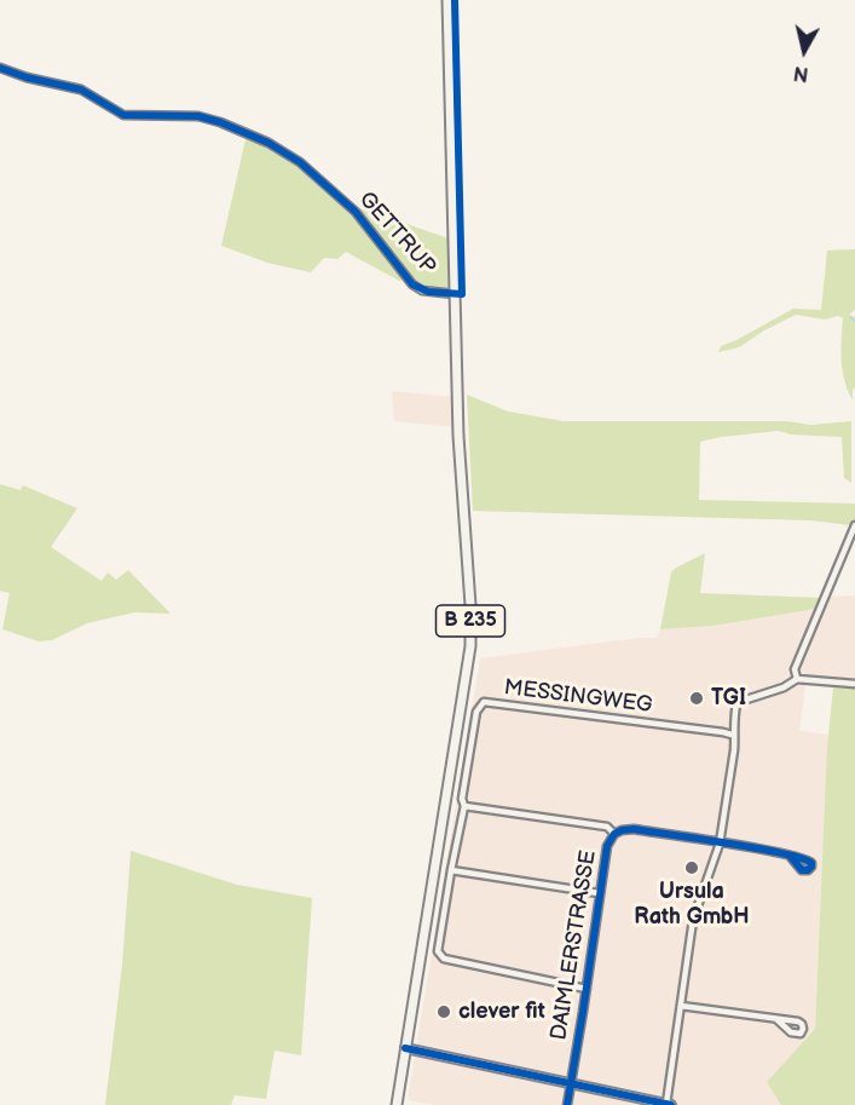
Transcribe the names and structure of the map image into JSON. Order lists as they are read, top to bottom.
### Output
{
  "streets": {
    "main road": ["B 235"],
    "street": ["GETTRUP", "MESSINGWEG", "DAIMLERSTRASSE"]
  },
  "crossings": [
    ["GETTRUP", "B 235"],
    ["MESSINGWEG", "DAIMLERSTRASSE"]
  ],
  "places": ["TGI", "Ursula Rath GmbH", "clever fit"],
  "north": "bottom"
}
